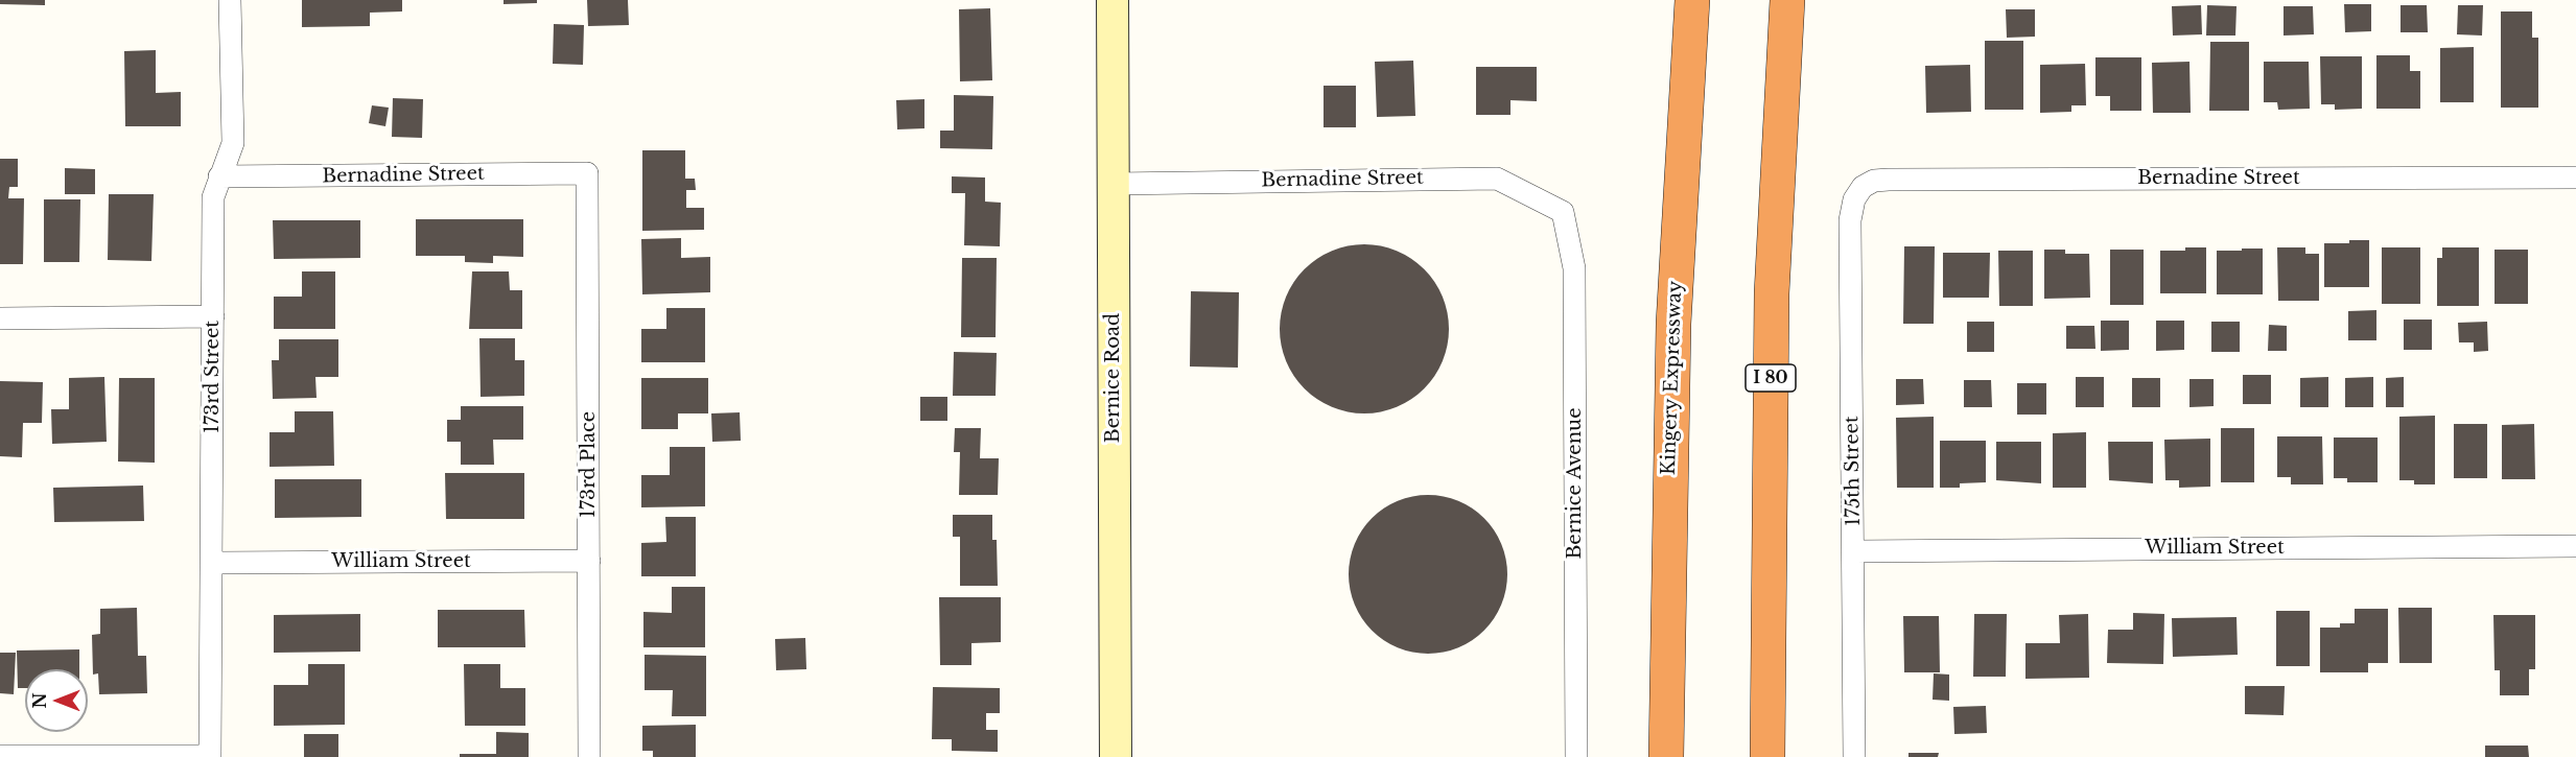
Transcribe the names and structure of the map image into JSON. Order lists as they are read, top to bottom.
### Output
{
  "streets": {
    "highway": ["Kingery Expressway", "I 80"],
    "street": [
      "Bernadine Street",
      "173rd Street",
      "Bernice Road",
      "173rd Place",
      "175th Street",
      "Bernice Avenue",
      "William Street"
    ]
  },
  "crossings": [
    ["Bernadine Street", "173rd Street"],
    ["Bernadine Street", "Bernice Road"],
    ["Bernadine Street", "173rd Place"],
    ["Bernadine Street", "175th Street"],
    ["Bernadine Street", "Bernice Avenue"],
    ["173rd Street", "William Street"],
    ["173rd Place", "William Street"],
    ["175th Street", "William Street"]
  ],
  "north": "left"
}
